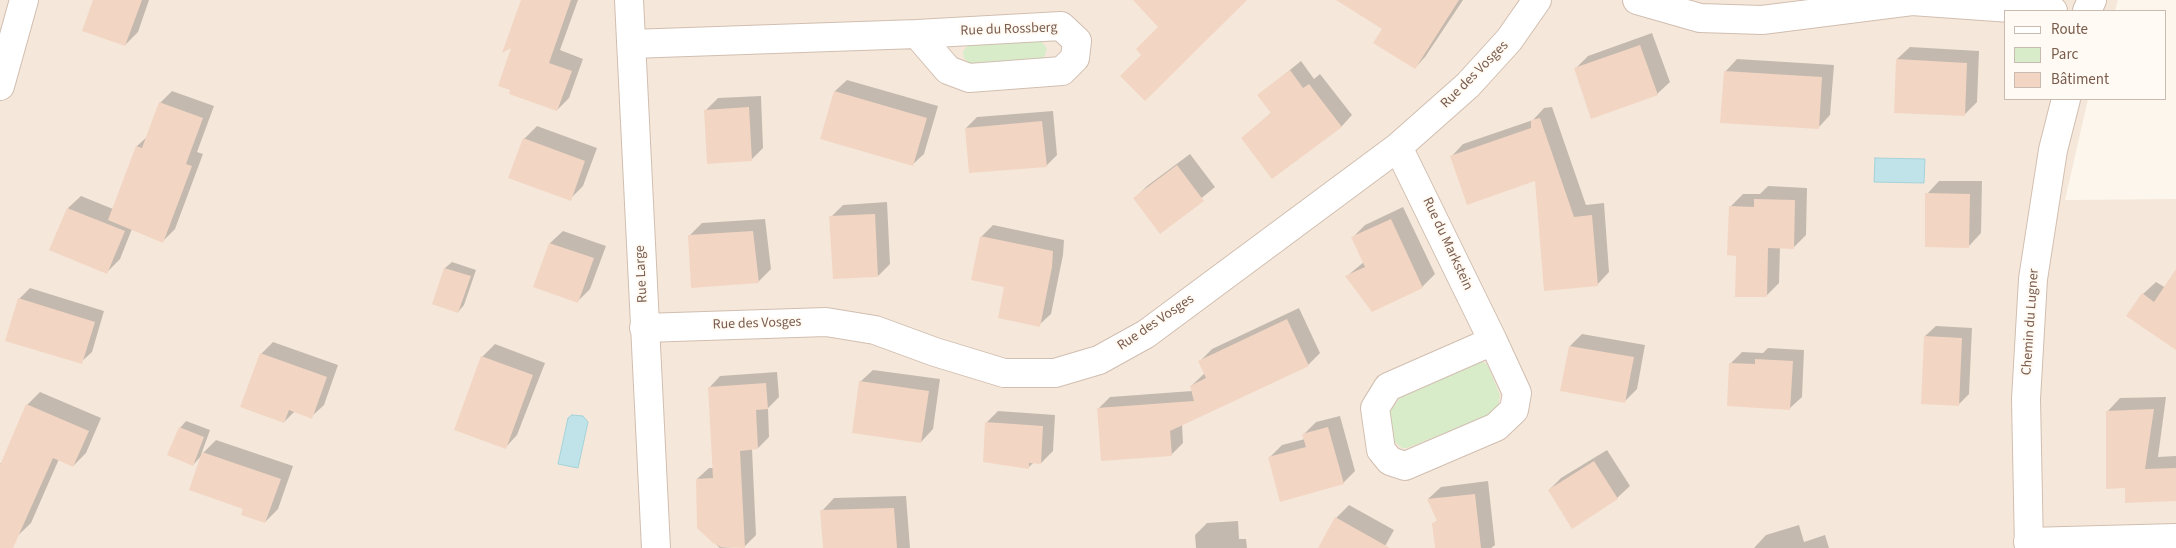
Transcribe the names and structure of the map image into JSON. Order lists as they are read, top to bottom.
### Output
{
  "streets": {
    "street": [
      "Rue du Rossberg",
      "Rue des Vosges",
      "Rue du Markstein",
      "Rue Large",
      "Chemin du Lugner"
    ]
  },
  "crossings": [
    ["Rue du Rossberg", "Rue Large"],
    ["Rue des Vosges", "Rue du Markstein"],
    ["Rue des Vosges", "Rue Large"]
  ],
  "legend": ["Route", "Parc", "Bâtiment"]
}
